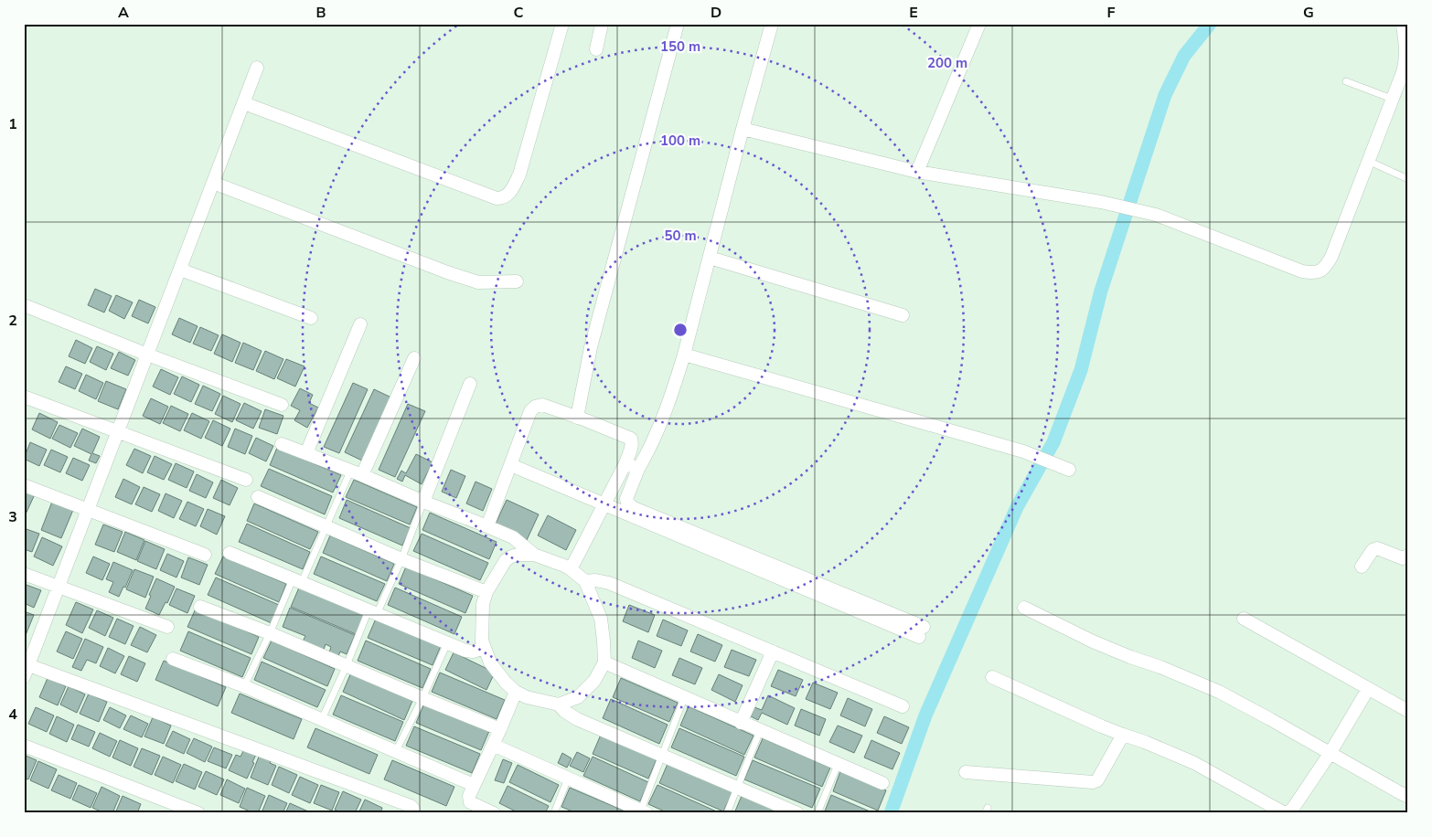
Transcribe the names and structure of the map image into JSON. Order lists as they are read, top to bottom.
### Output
{
  "grid": {
    "columns": [
      "A",
      "B",
      "C",
      "D",
      "E",
      "F",
      "G"
    ],
    "rows": [
      "1",
      "2",
      "3",
      "4"
    ]
  },
  "rings": [
    "150 m",
    "200 m",
    "100 m",
    "50 m"
  ]
}
